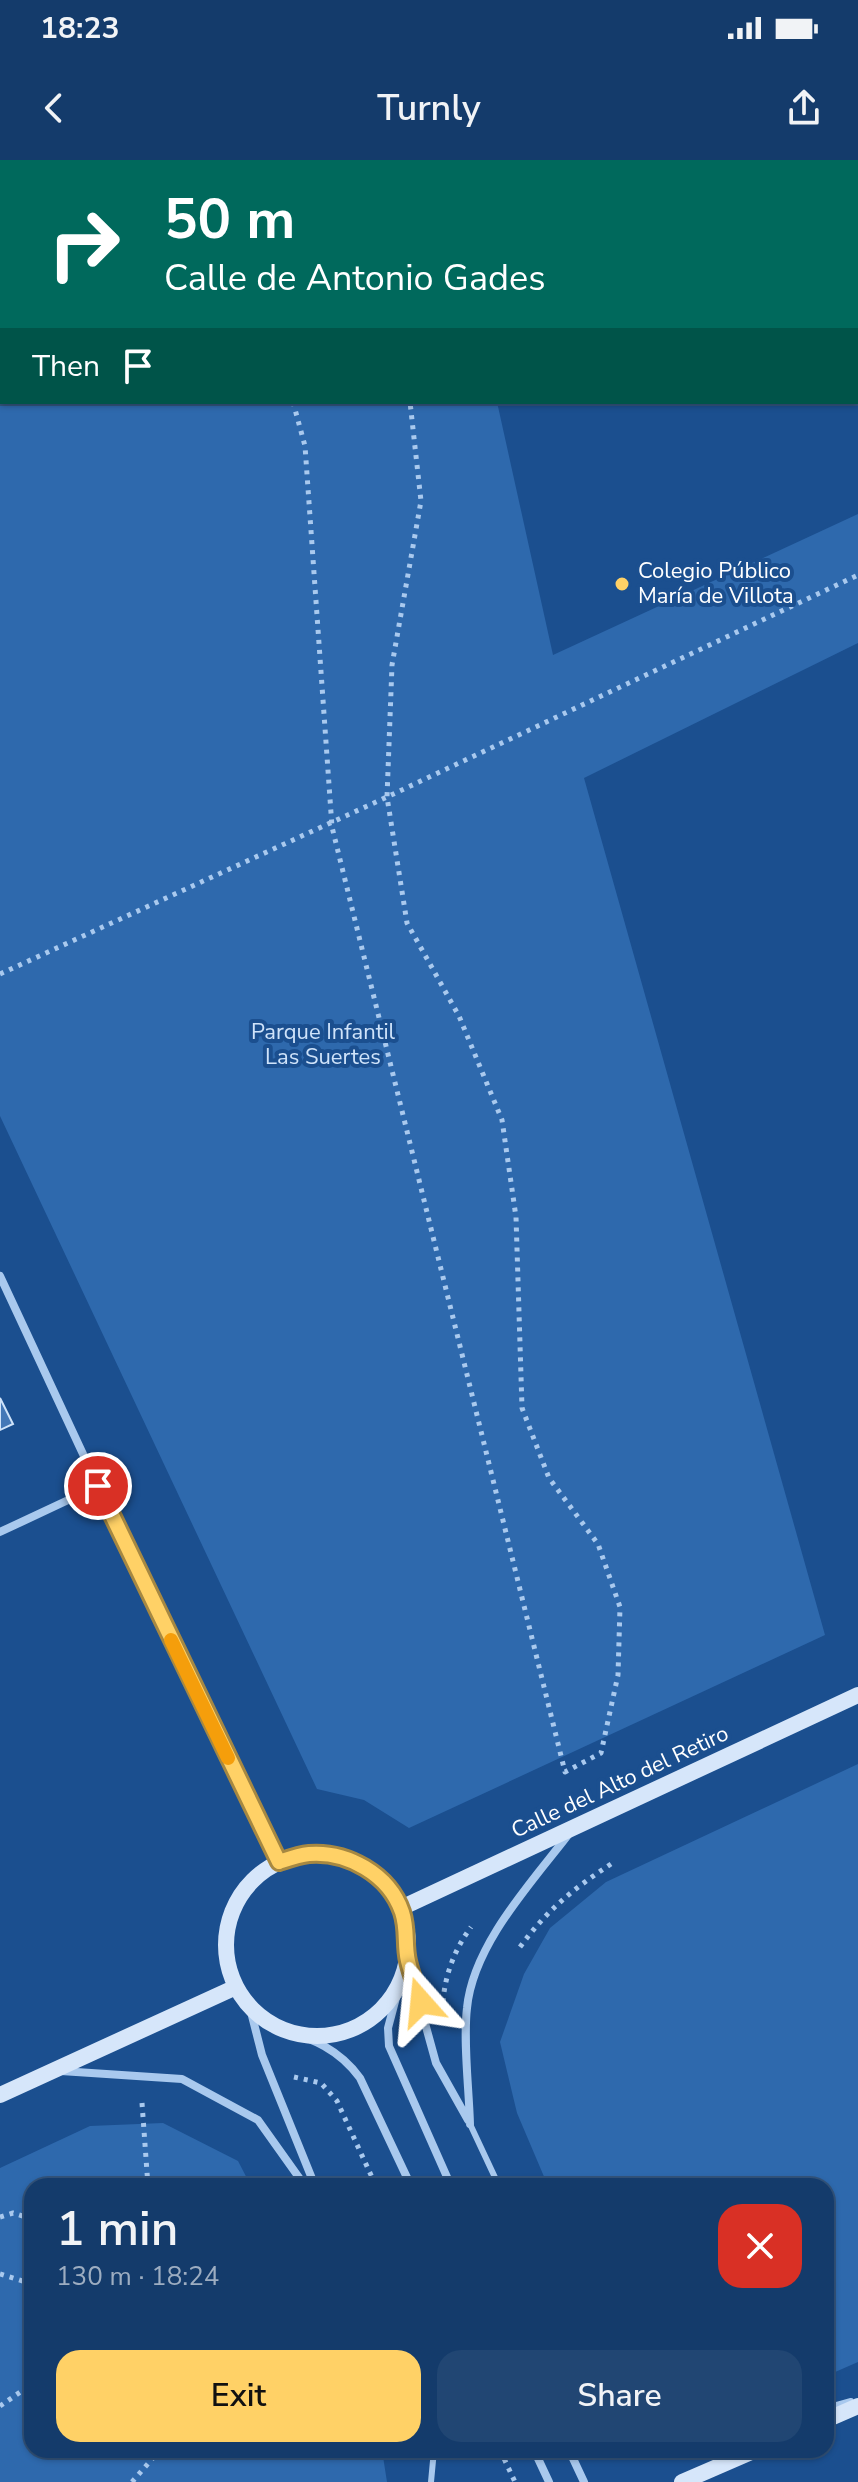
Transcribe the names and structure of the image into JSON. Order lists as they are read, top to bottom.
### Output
{
  "streets": {
    "main road": ["Calle del Alto del Retiro"]
  },
  "parks": ["Parque Infantil Las Suertes"],
  "places": ["Colegio Público María de Villota"],
  "page": {
    "status": "18:23",
    "header": "Turnly",
    "turn": ["50 m", "Calle de Antonio Gades"],
    "then": "Then",
    "heading": ["1 min", "130 m · 18:24"],
    "buttons": ["Exit", "Share"]
  }
}
